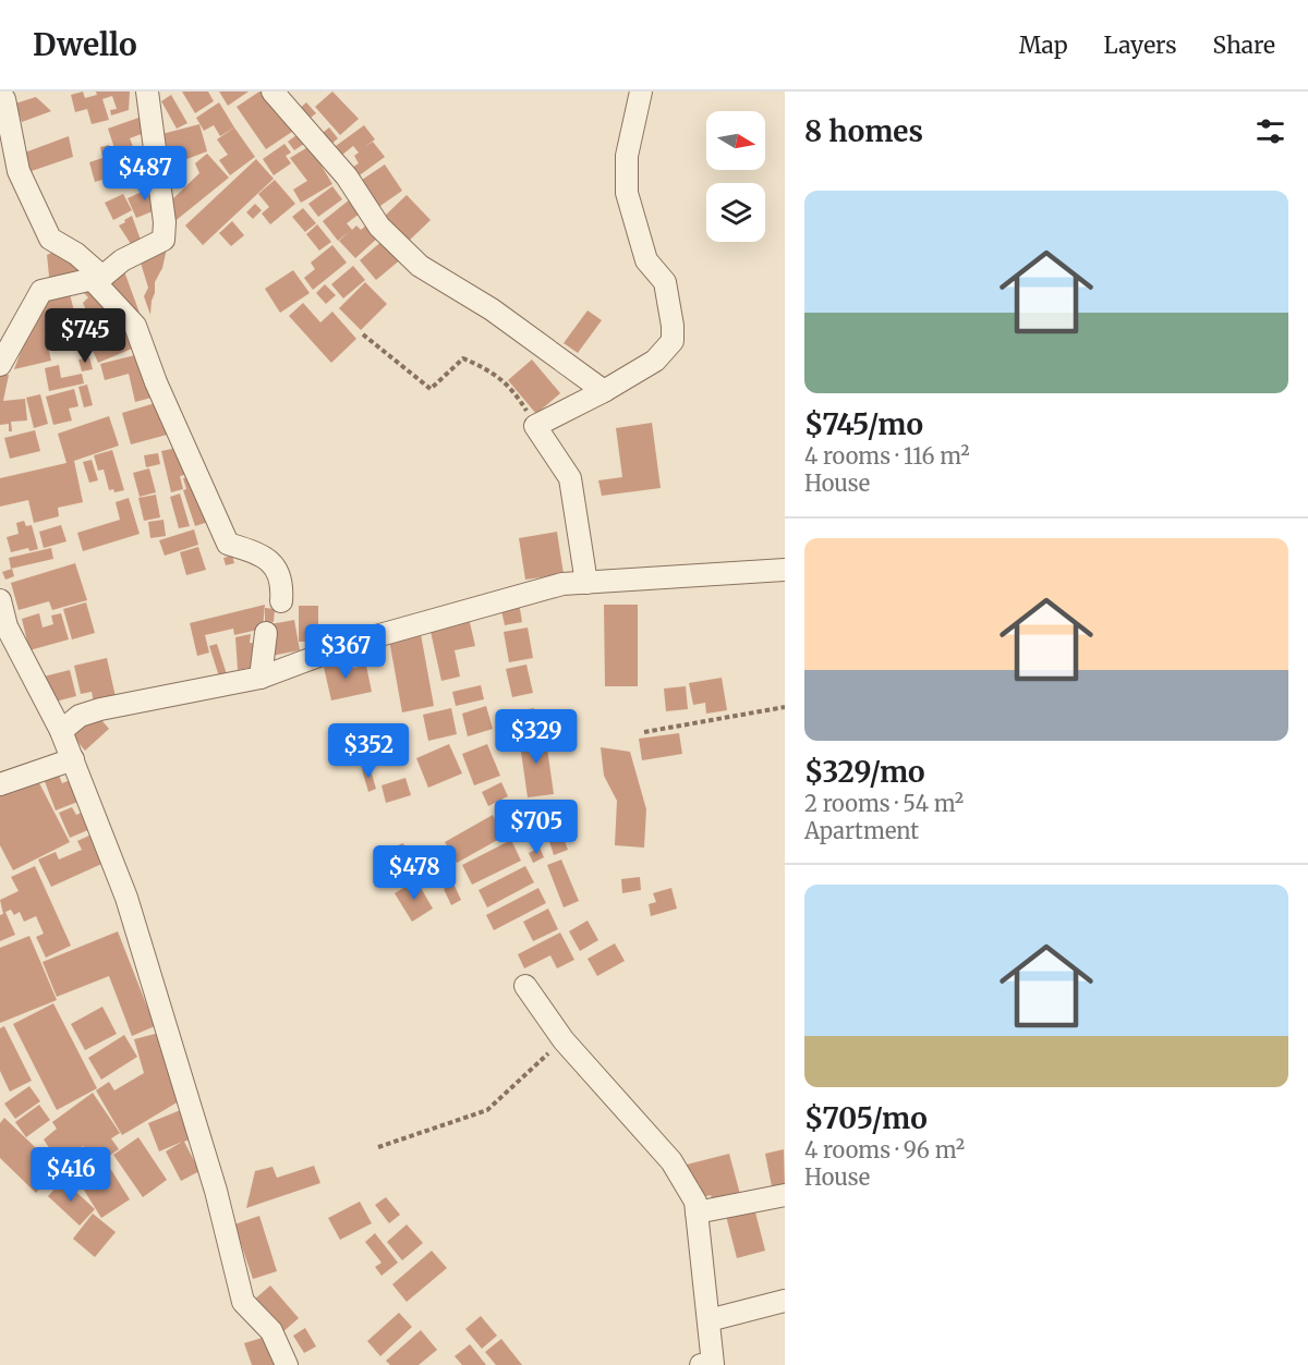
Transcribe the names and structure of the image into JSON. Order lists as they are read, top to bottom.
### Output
{
  "north": "right",
  "page": {
    "header": "Dwello",
    "nav": ["Map", "Layers", "Share"],
    "heading": "8 homes",
    "price": [
      "$487",
      "$745",
      "$367",
      "$329",
      "$352",
      "$705",
      "$478",
      "$416"
    ],
    "list": [
      {
        "name": "$745/mo",
        "note": "4 rooms · 116 m² · House"
      },
      {
        "name": "$329/mo",
        "note": "2 rooms · 54 m² · Apartment"
      },
      {
        "name": "$705/mo",
        "note": "4 rooms · 96 m² · House"
      }
    ]
  }
}
